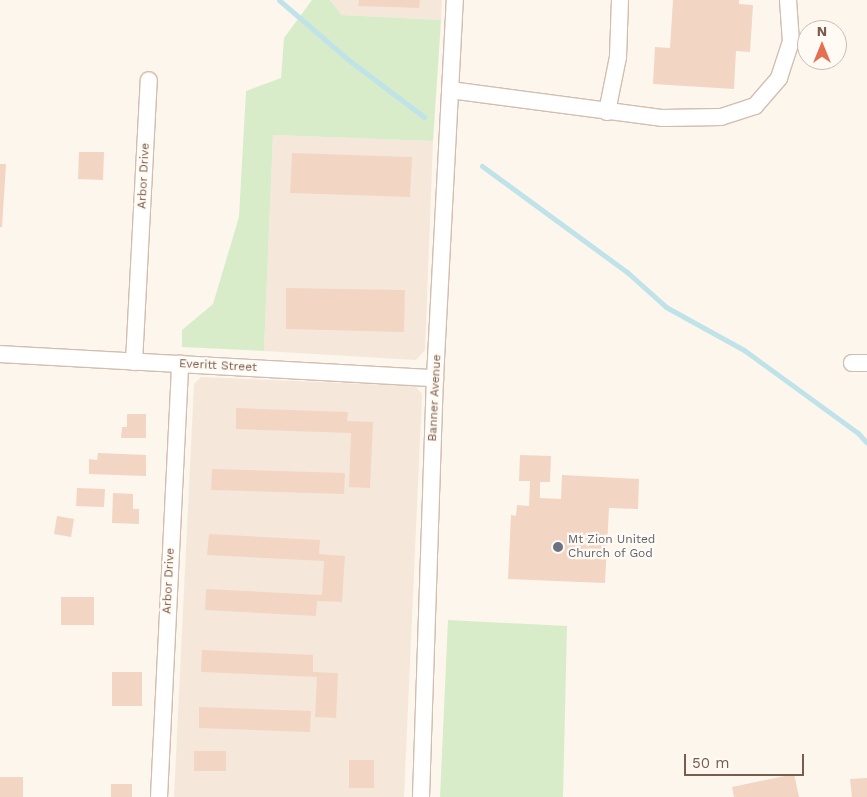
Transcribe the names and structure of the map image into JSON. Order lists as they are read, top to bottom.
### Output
{
  "streets": {
    "street": ["Arbor Drive", "Everitt Street", "Banner Avenue"]
  },
  "crossings": [
    ["Arbor Drive", "Everitt Street"],
    ["Everitt Street", "Banner Avenue"]
  ],
  "places": ["Mt Zion United Church of God"],
  "scale_bar": "50 m",
  "north": "top"
}
